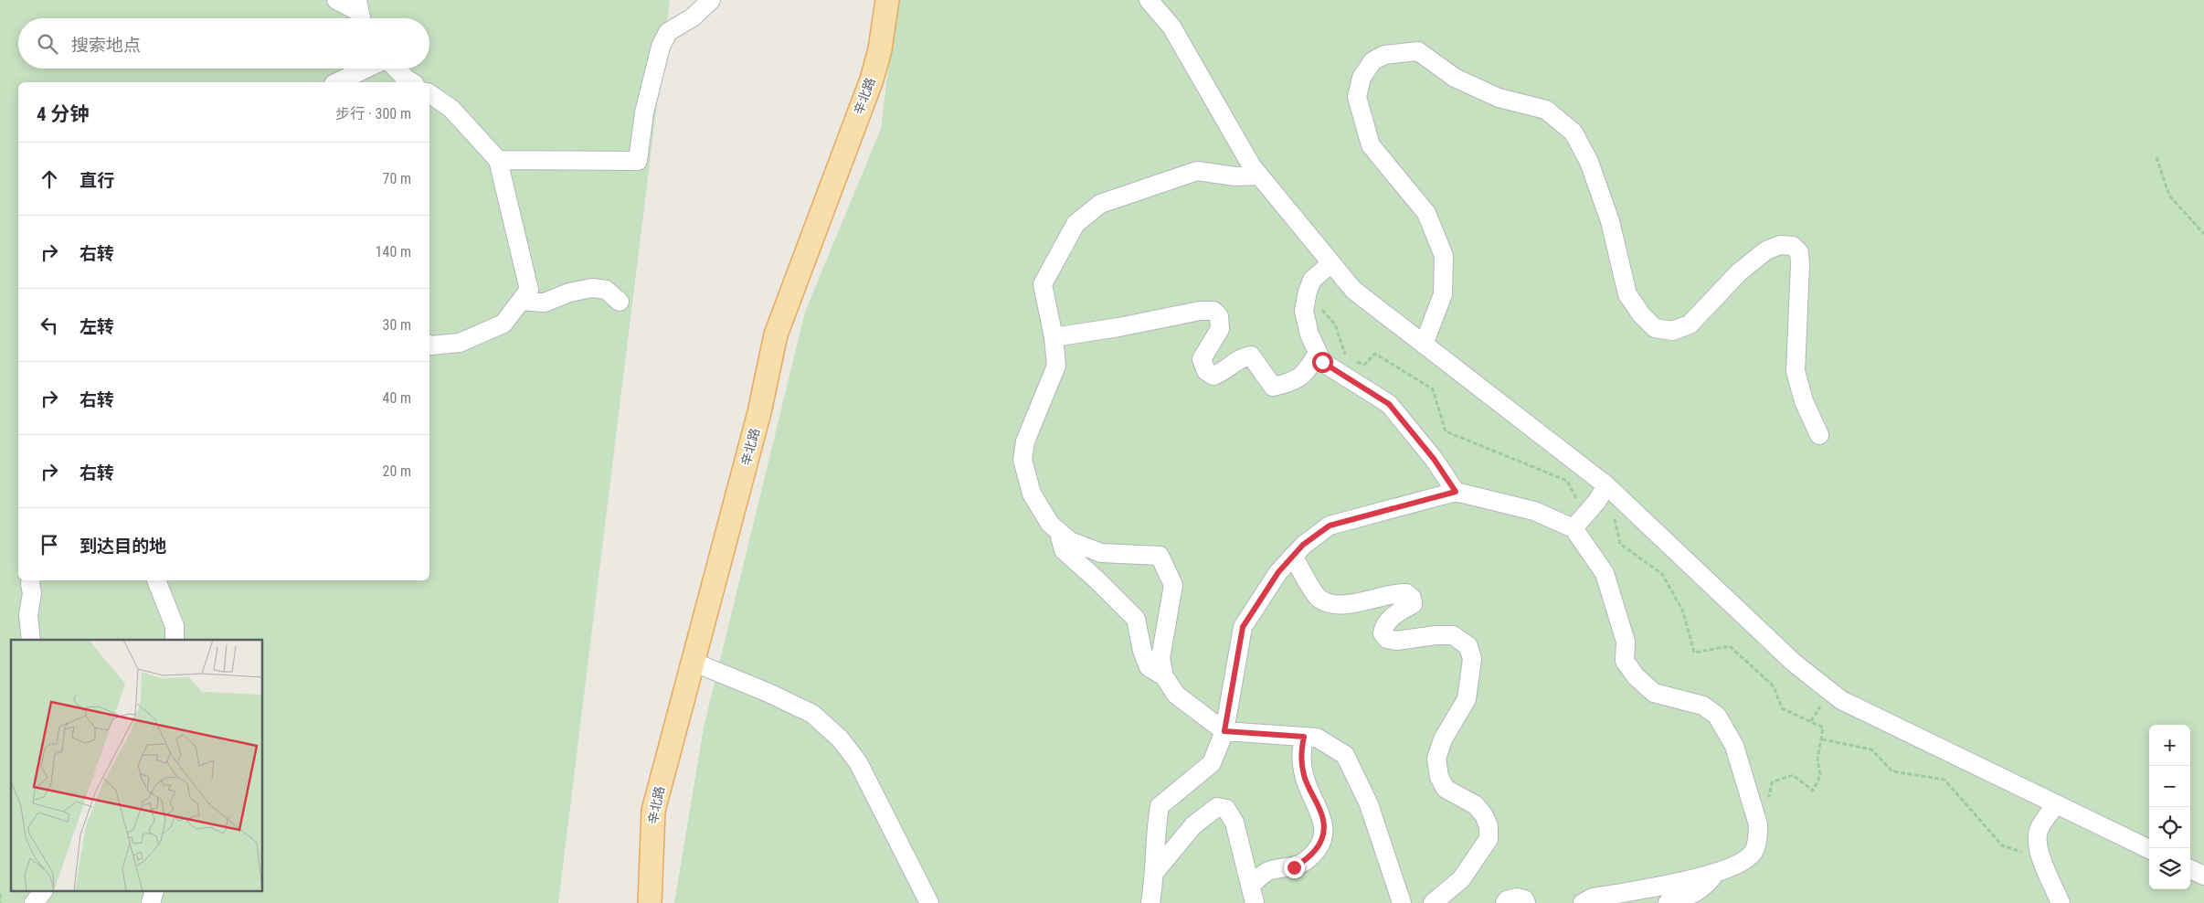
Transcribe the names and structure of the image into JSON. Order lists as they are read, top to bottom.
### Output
{
  "streets": {
    "main road": ["辛北路"]
  },
  "page": {
    "search": "搜索地点",
    "heading": ["4 分钟", "步行 · 300 m"],
    "list": [
      ["直行", "70 m"],
      ["右转", "140 m"],
      ["左转", "30 m"],
      ["右转", "40 m"],
      ["右转", "20 m"],
      "到达目的地"
    ],
    "map_buttons": ["+", "−"]
  }
}
